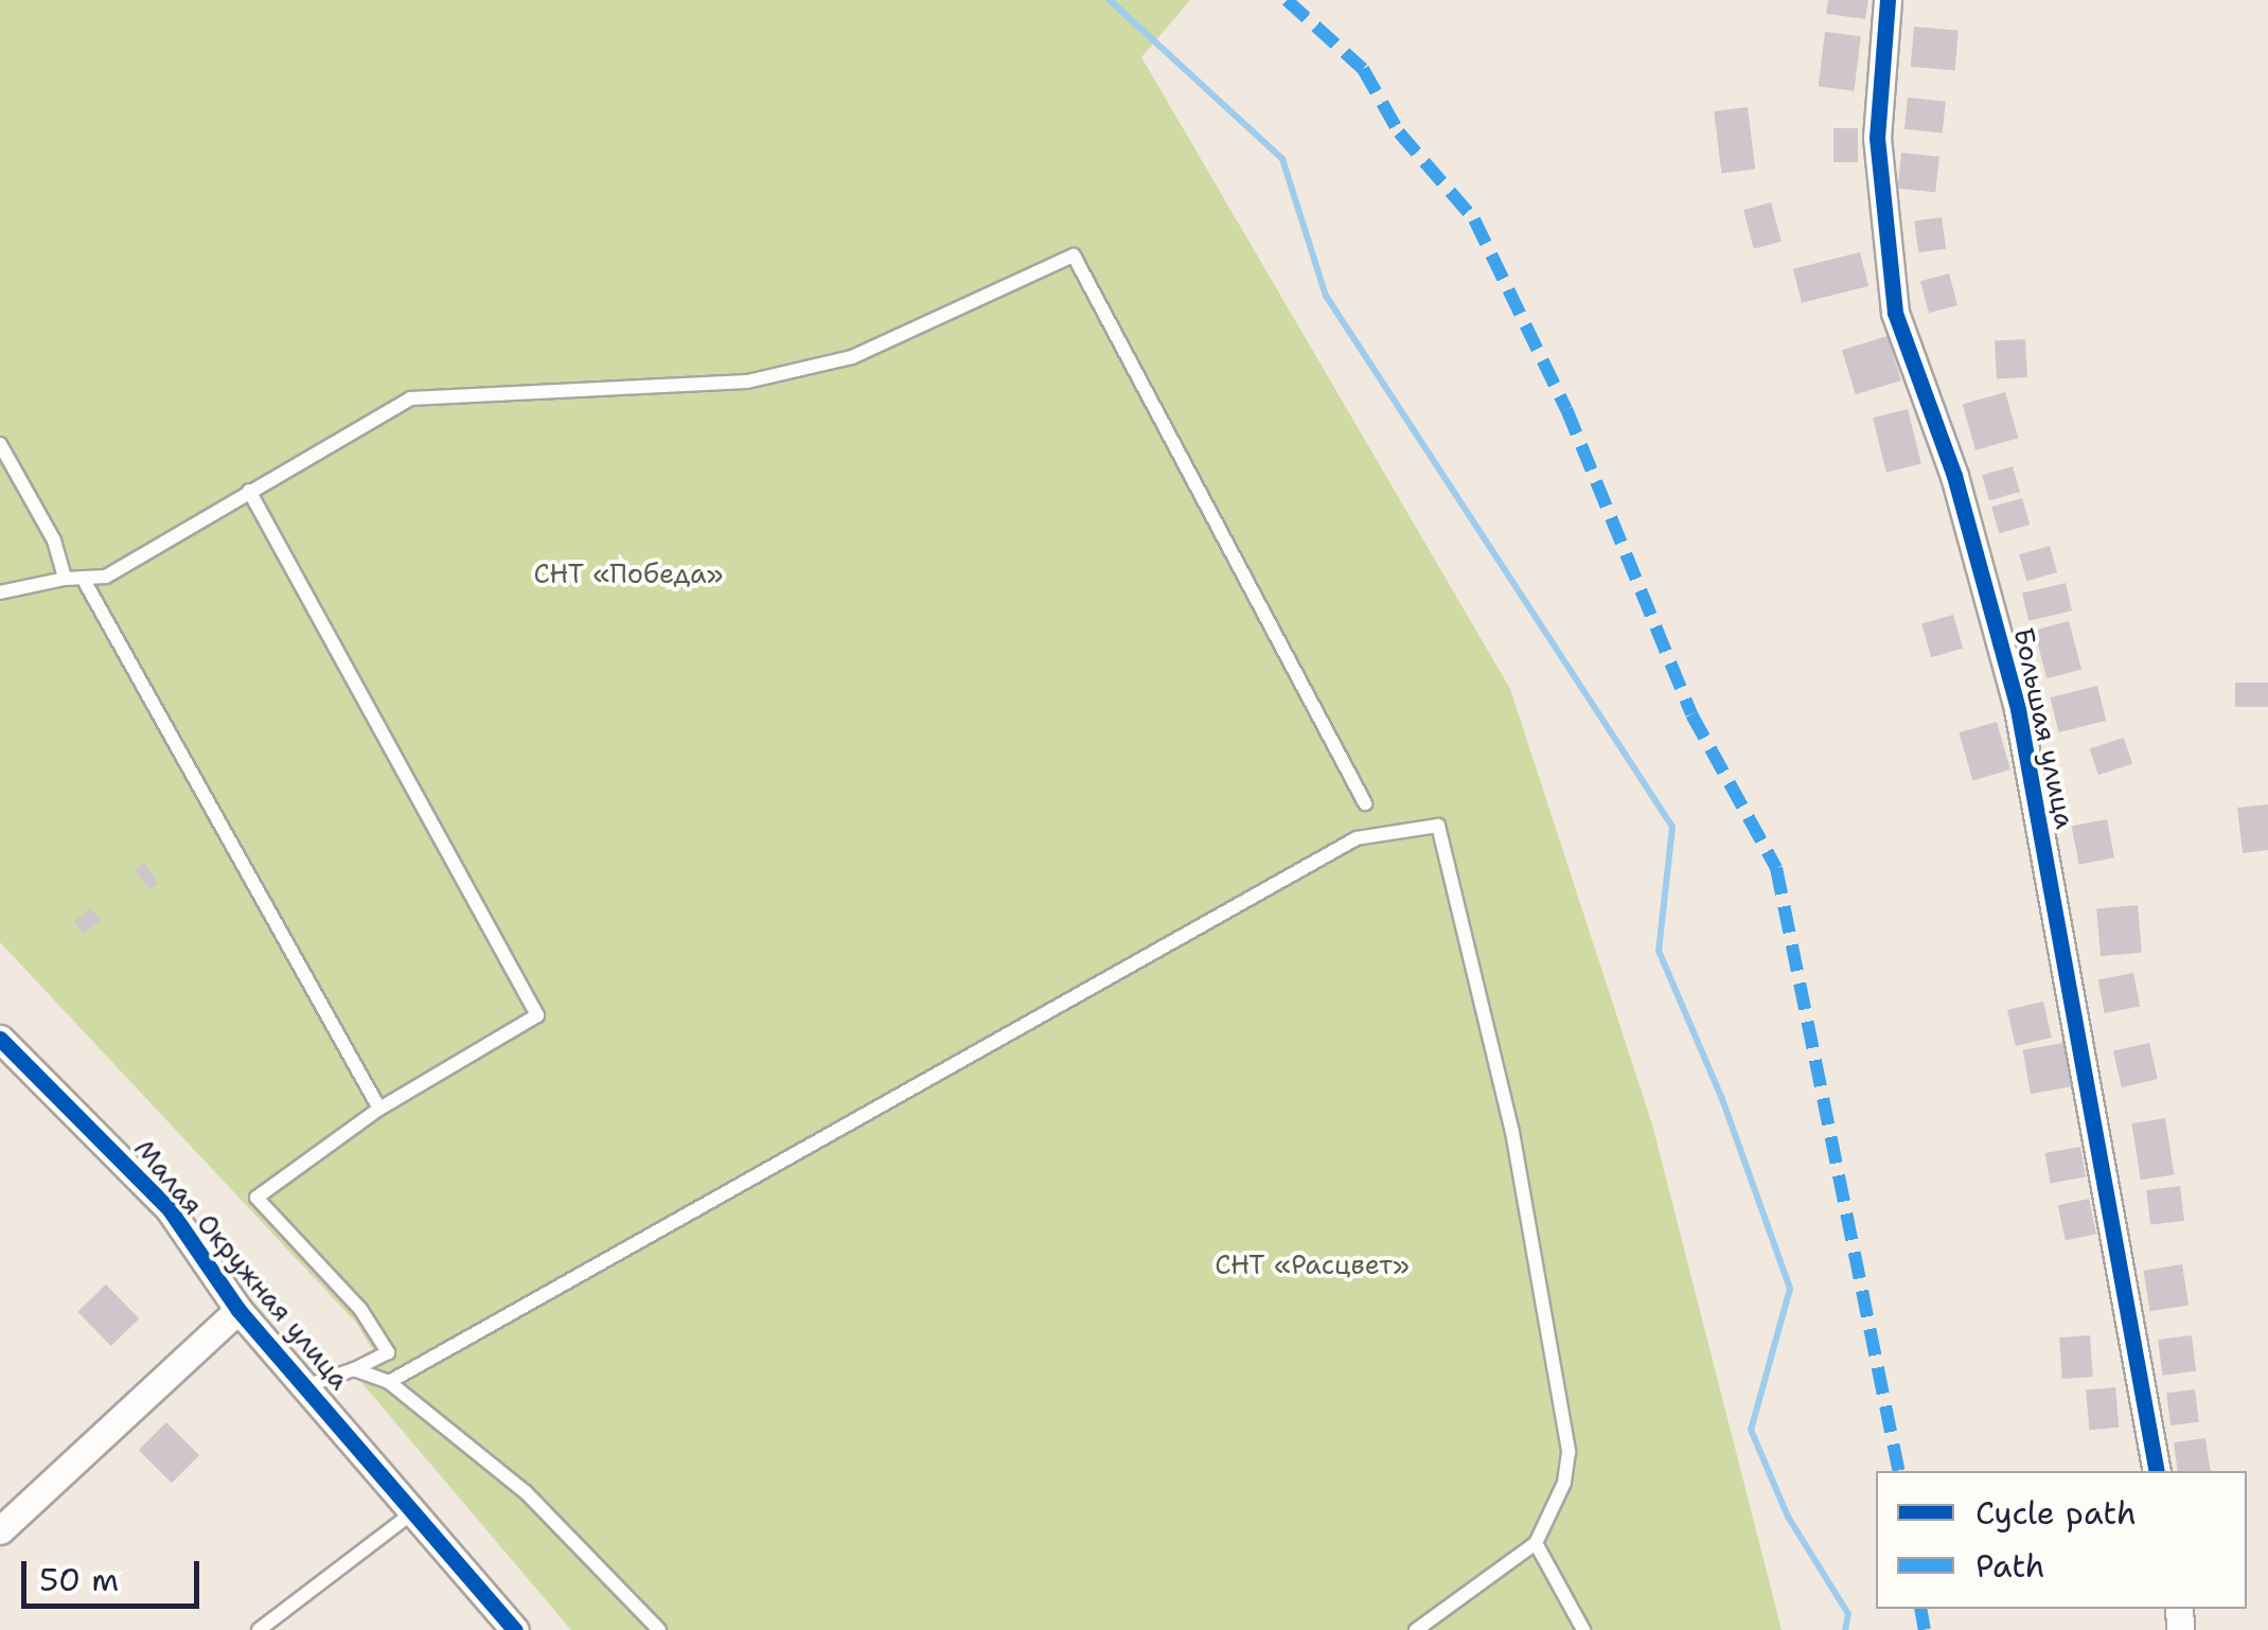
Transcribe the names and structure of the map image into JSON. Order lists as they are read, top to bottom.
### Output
{
  "streets": {
    "street": ["Большая улица", "Малая Окружная улица"]
  },
  "parks": ["СНТ «Победа»", "СНТ «Расцвет»"],
  "legend": ["Cycle path", "Path"],
  "scale_bar": "50 m"
}
